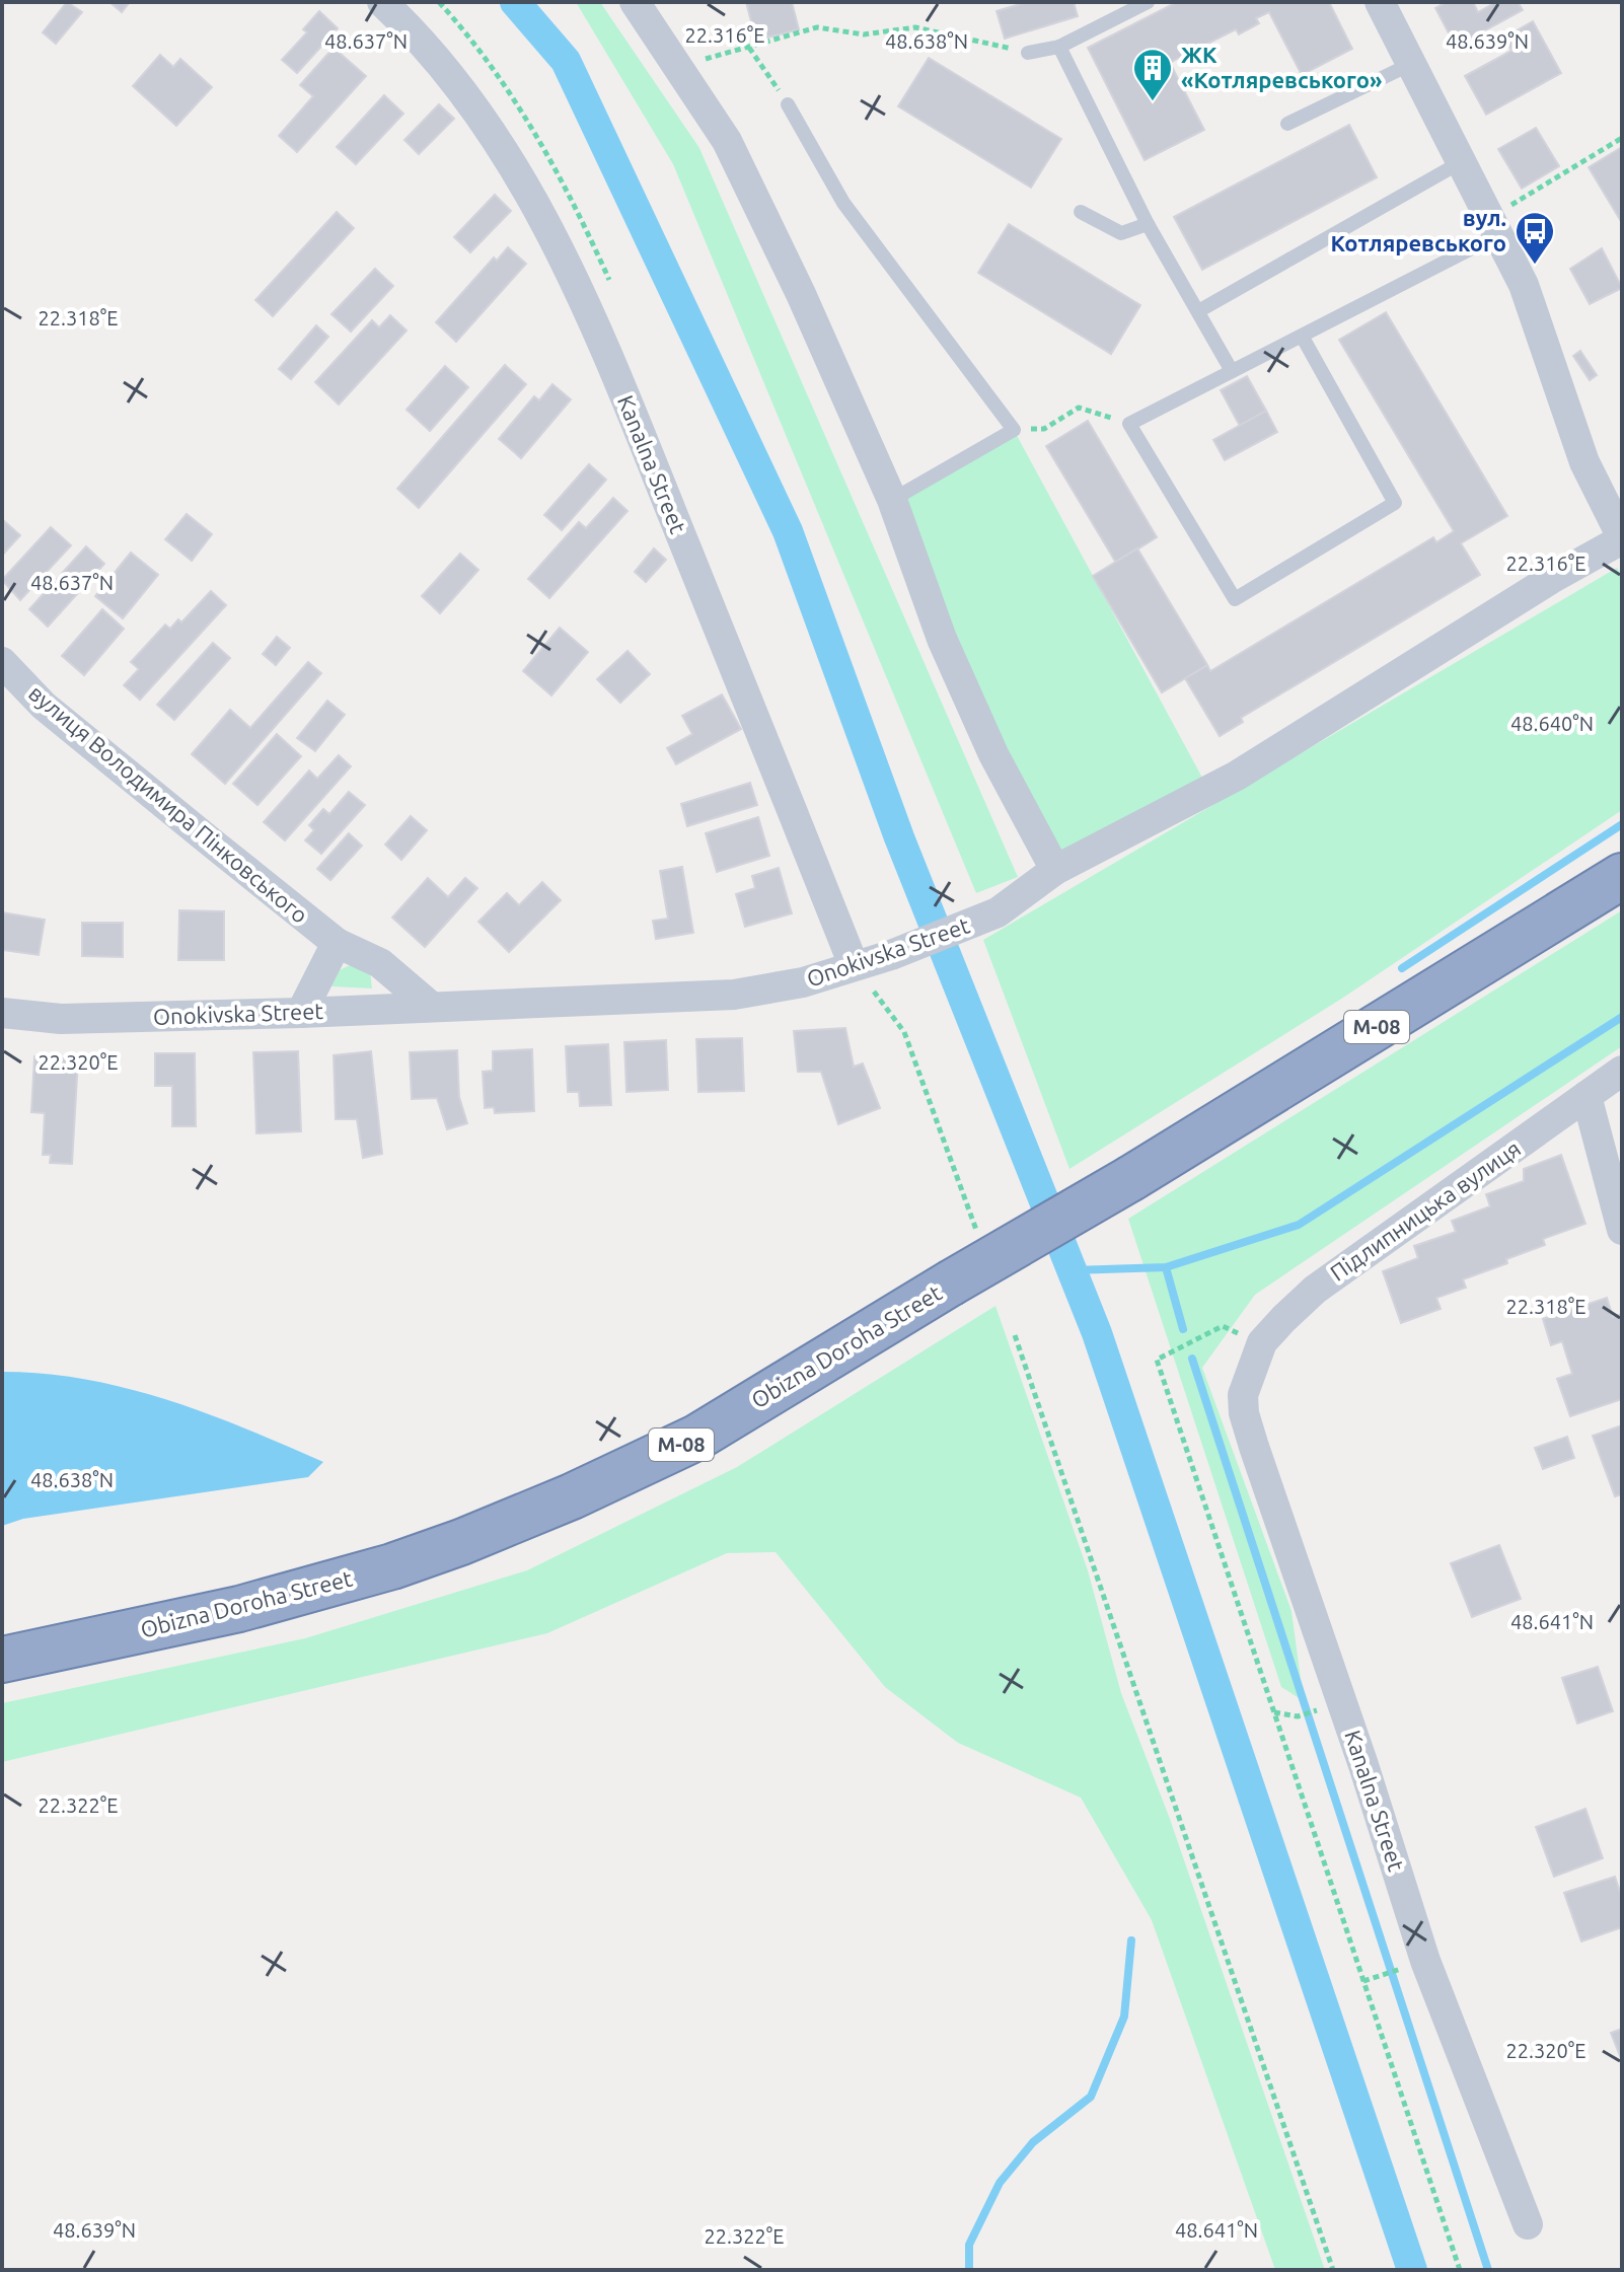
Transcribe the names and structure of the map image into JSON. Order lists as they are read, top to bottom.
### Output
{
  "streets": {
    "highway": ["М-08", "Obizna Doroha Street"],
    "street": [
      "Kanalna Street",
      "вулиця Володимира Пінковського",
      "Onokivska Street",
      "Підлипницька вулиця"
    ]
  },
  "crossings": [
    ["Kanalna Street", "Onokivska Street"],
    ["Kanalna Street", "Підлипницька вулиця"],
    ["вулиця Володимира Пінковського", "Onokivska Street"]
  ],
  "places": {
    "building": ["ЖК «Котляревського»"],
    "bus stop": ["вул. Котляревського"]
  },
  "coordinates": [
    "22.316°E",
    "48.637°N",
    "48.638°N",
    "48.639°N",
    "22.318°E",
    "48.640°N",
    "22.320°E",
    "48.641°N",
    "22.322°E"
  ]
}
